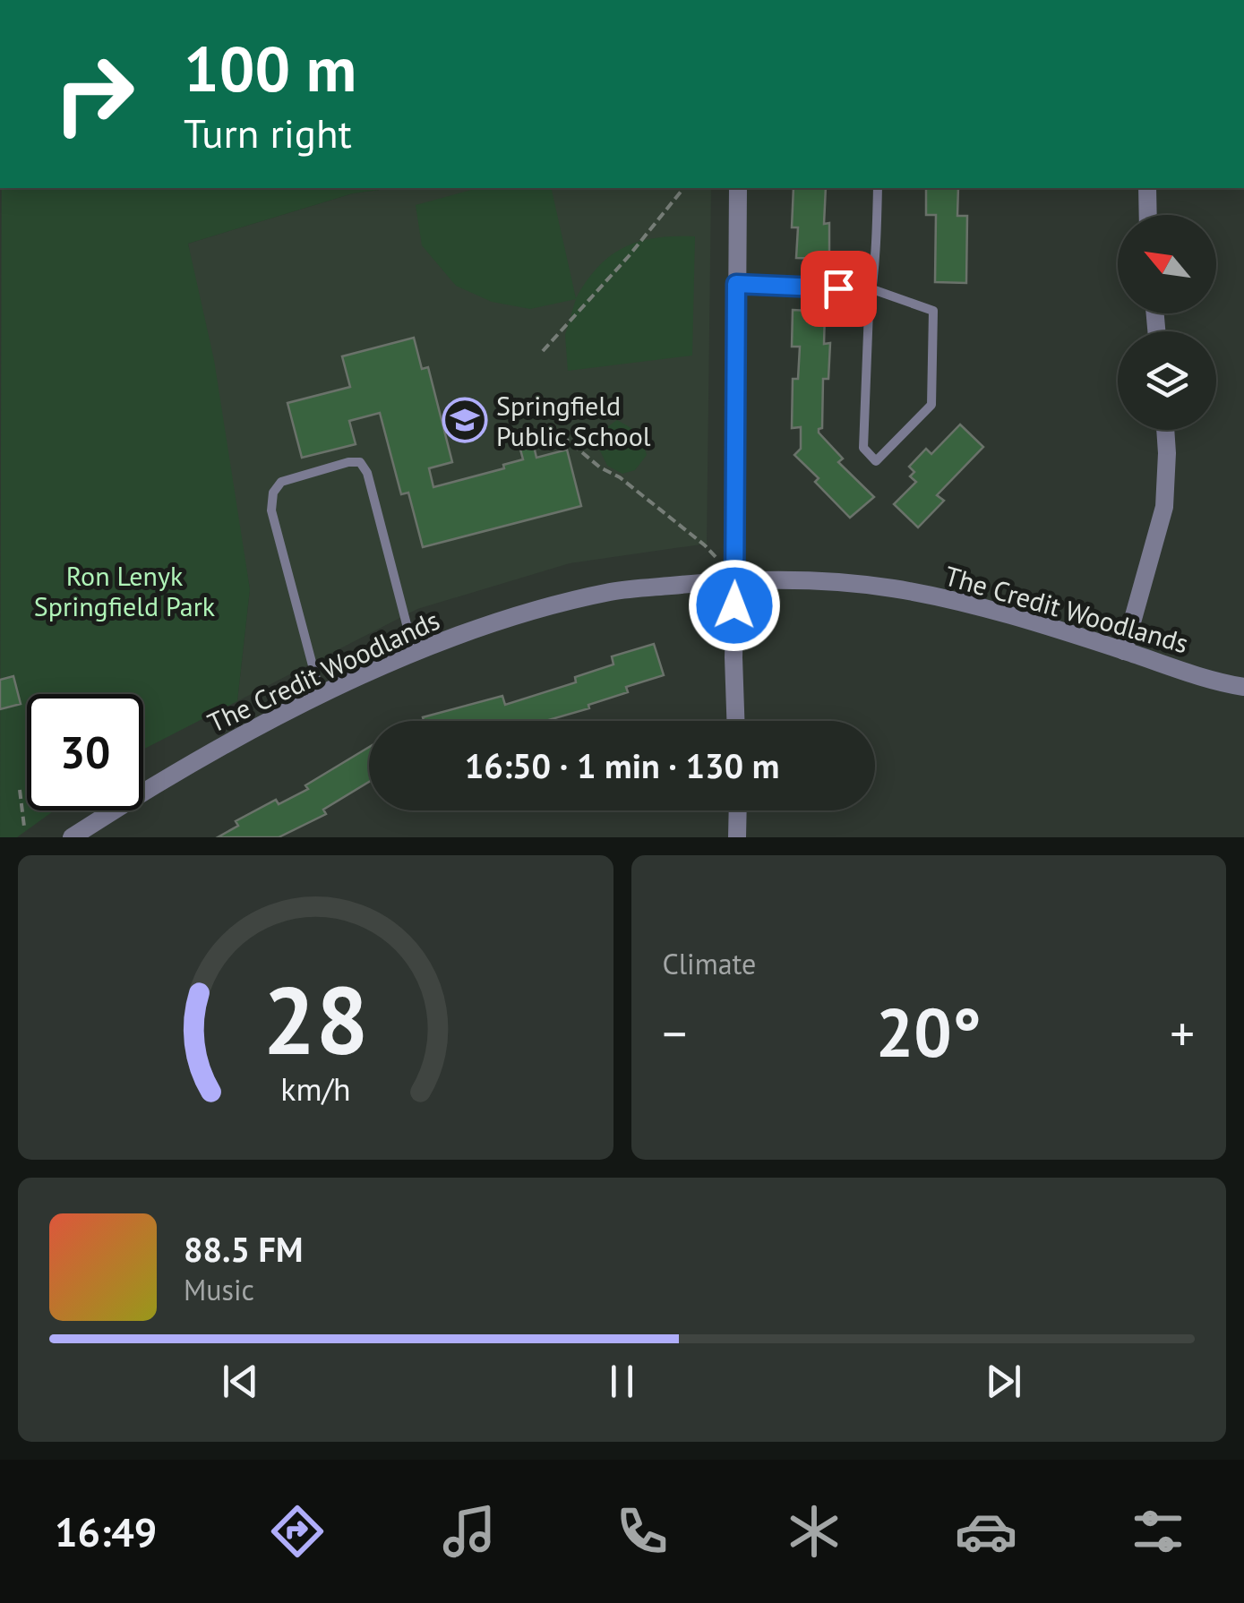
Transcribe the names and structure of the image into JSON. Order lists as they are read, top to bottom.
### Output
{
  "streets": {
    "street": ["The Credit Woodlands"]
  },
  "parks": ["Ron Lenyk Springfield Park"],
  "places": {
    "school or university": ["Springfield Public School"]
  },
  "north": "top left",
  "page": {
    "turn": ["100 m", "Turn right"],
    "limit": "30",
    "trip": "16:50 · 1 min · 130 m",
    "tile": "Climate",
    "heat": ["−", "20°", "+"],
    "song": ["88.5 FM", "Music"],
    "tabs": "16:49",
    "gauge": ["28", "km/h"]
  }
}
